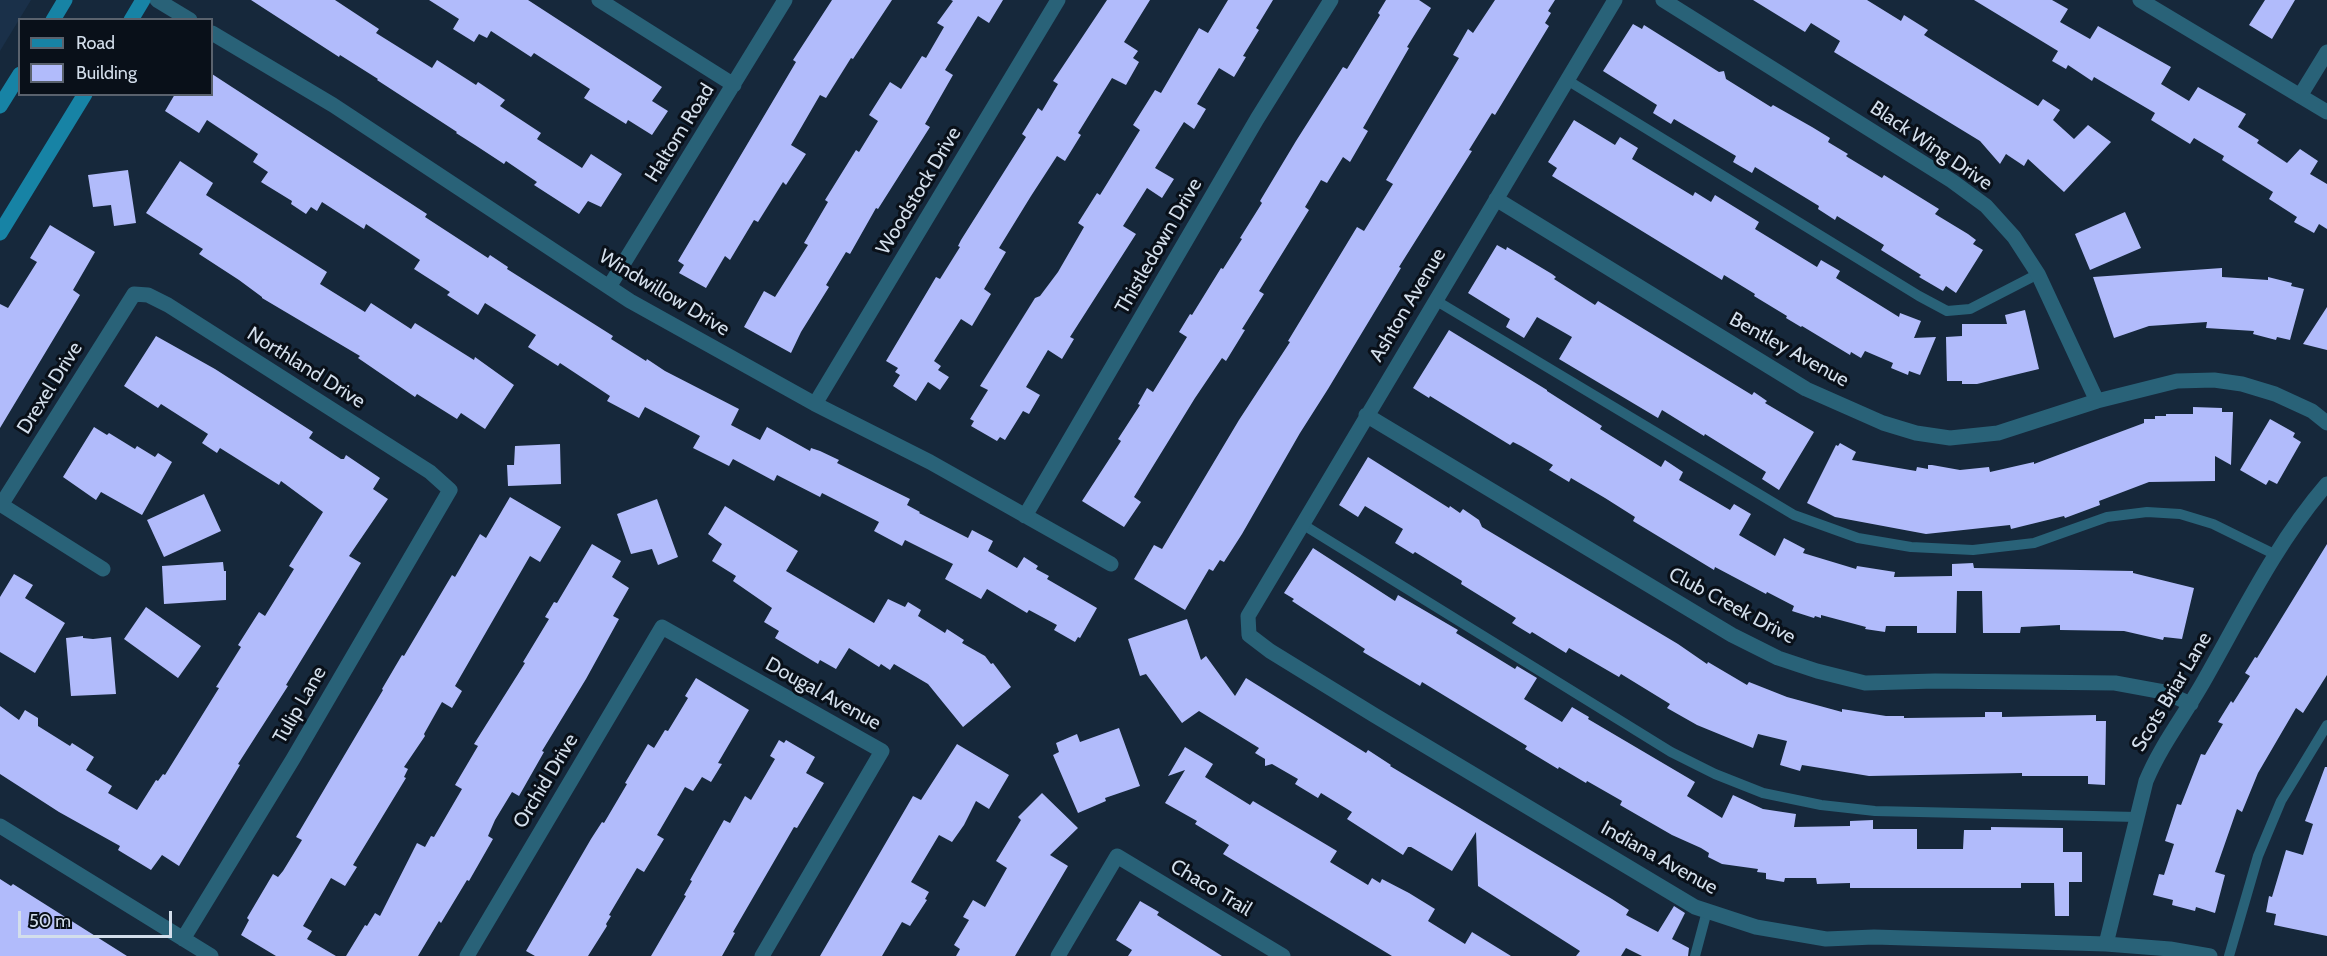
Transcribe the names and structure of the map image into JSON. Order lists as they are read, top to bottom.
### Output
{
  "streets": {
    "street": [
      "Haltom Road",
      "Black Wing Drive",
      "Woodstock Drive",
      "Thistledown Drive",
      "Windwillow Drive",
      "Ashton Avenue",
      "Bentley Avenue",
      "Northland Drive",
      "Drexel Drive",
      "Club Creek Drive",
      "Scots Briar Lane",
      "Dougal Avenue",
      "Tulip Lane",
      "Orchid Drive",
      "Indiana Avenue",
      "Chaco Trail"
    ]
  },
  "crossings": [
    ["Haltom Road", "Windwillow Drive"],
    ["Black Wing Drive", "Bentley Avenue"],
    ["Woodstock Drive", "Windwillow Drive"],
    ["Thistledown Drive", "Windwillow Drive"],
    ["Ashton Avenue", "Bentley Avenue"],
    ["Ashton Avenue", "Club Creek Drive"],
    ["Ashton Avenue", "Indiana Avenue"],
    ["Northland Drive", "Drexel Drive"],
    ["Northland Drive", "Tulip Lane"],
    ["Club Creek Drive", "Scots Briar Lane"],
    ["Scots Briar Lane", "Indiana Avenue"],
    ["Dougal Avenue", "Orchid Drive"]
  ],
  "legend": ["Road", "Building"],
  "scale_bar": "50 m"
}
